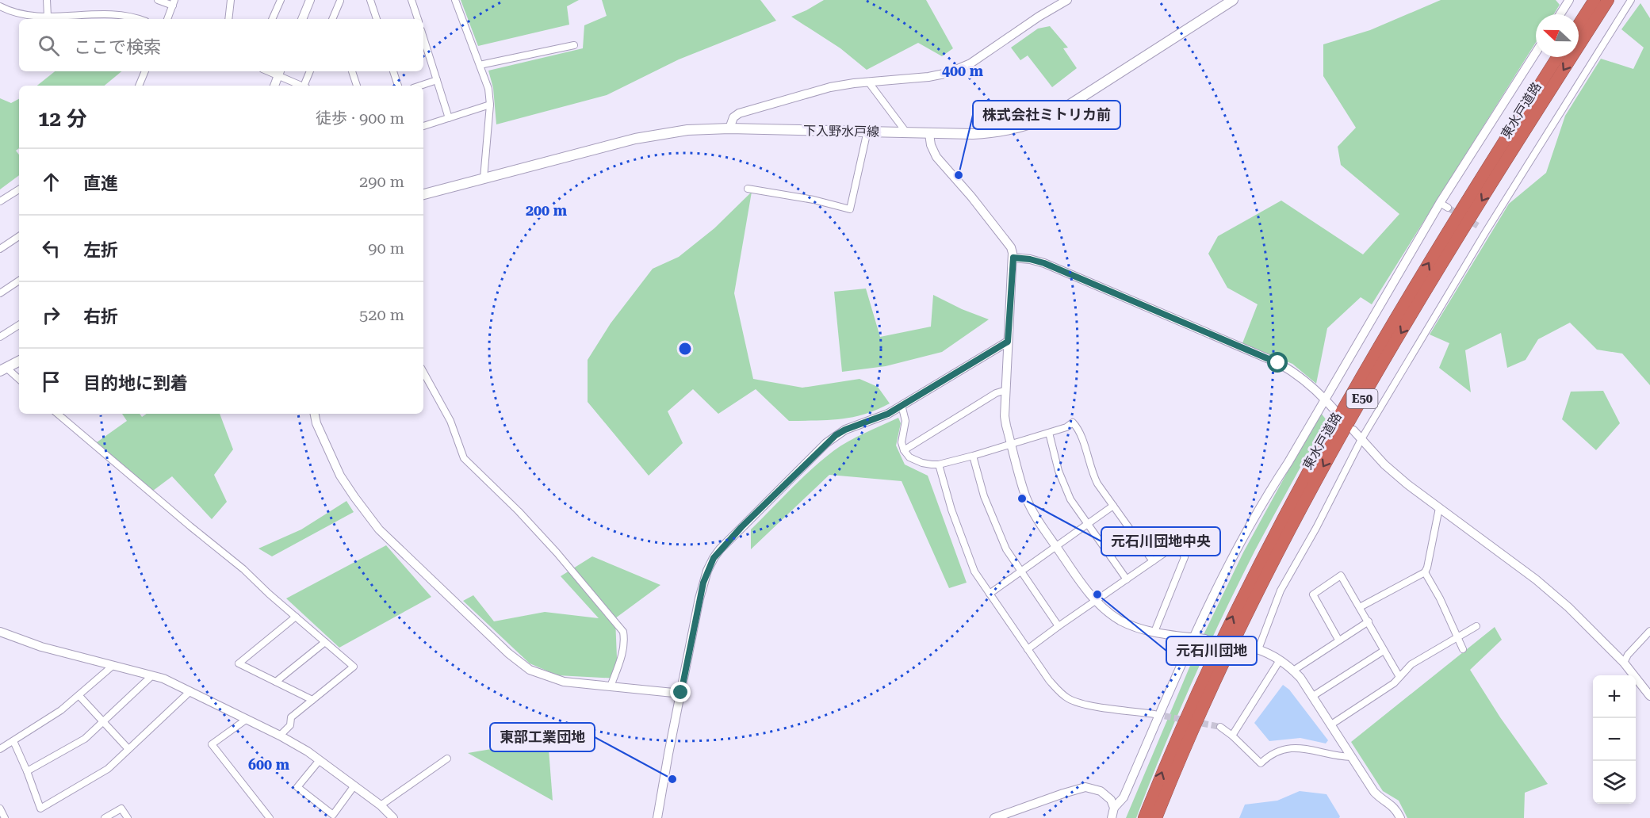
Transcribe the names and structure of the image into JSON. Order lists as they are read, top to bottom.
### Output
{
  "streets": {
    "highway": ["東水戸道路", "E50"],
    "main road": ["下入野水戸線"]
  },
  "places": [
    "株式会社ミトリカ前",
    "元石川団地中央",
    "元石川団地",
    "東部工業団地"
  ],
  "north": "left",
  "page": {
    "search": "ここで検索",
    "heading": ["12 分", "徒歩 · 900 m"],
    "list": [
      ["直進", "290 m"],
      ["左折", "90 m"],
      ["右折", "520 m"],
      "目的地に到着"
    ],
    "map_buttons": ["+", "−"]
  },
  "rings": ["400 m", "200 m", "600 m"]
}
